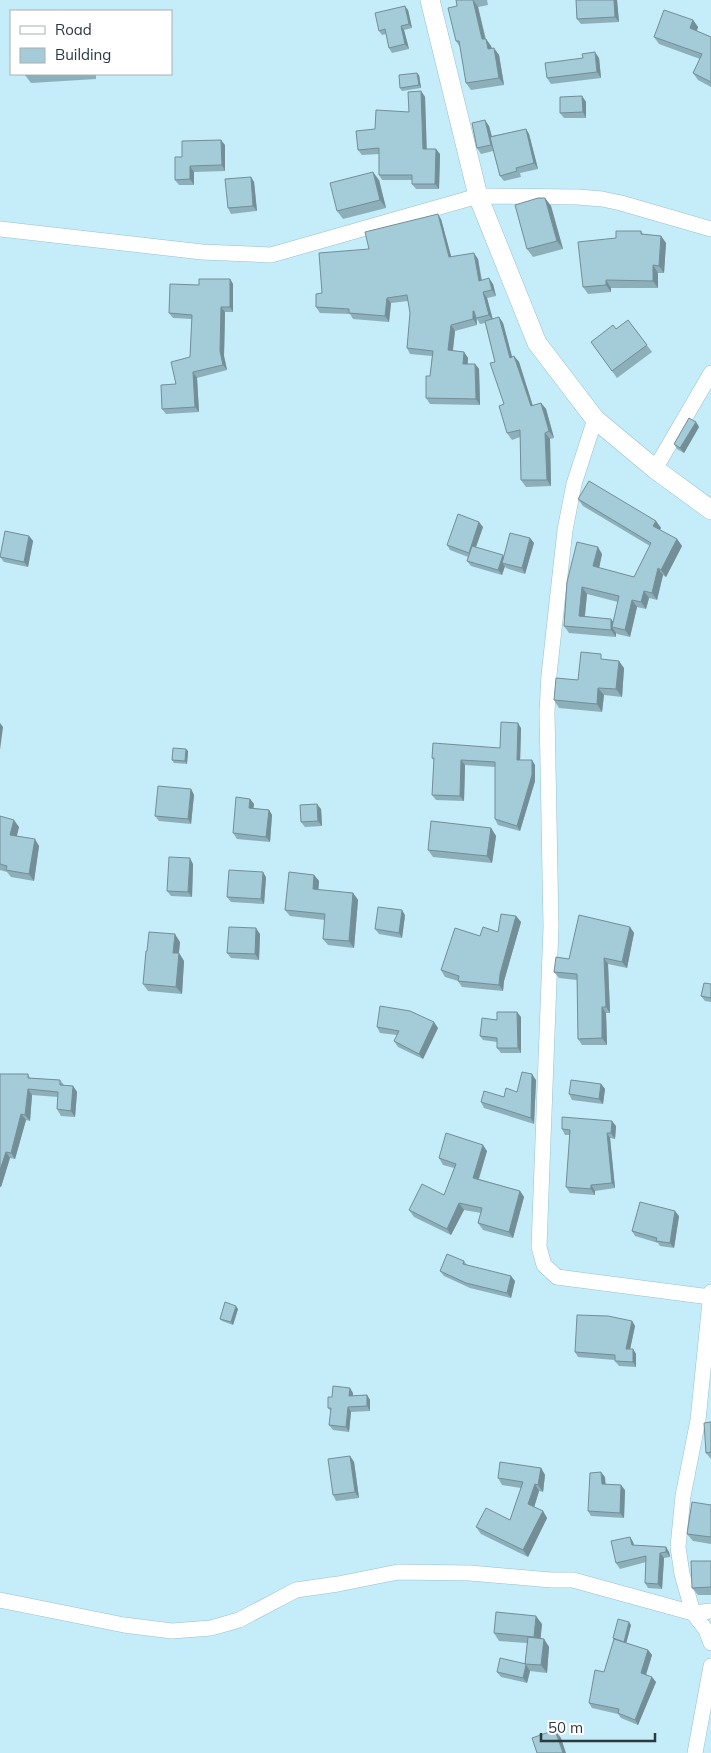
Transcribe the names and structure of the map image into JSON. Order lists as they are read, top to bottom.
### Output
{
  "legend": ["Road", "Building"],
  "scale_bar": "50 m"
}
